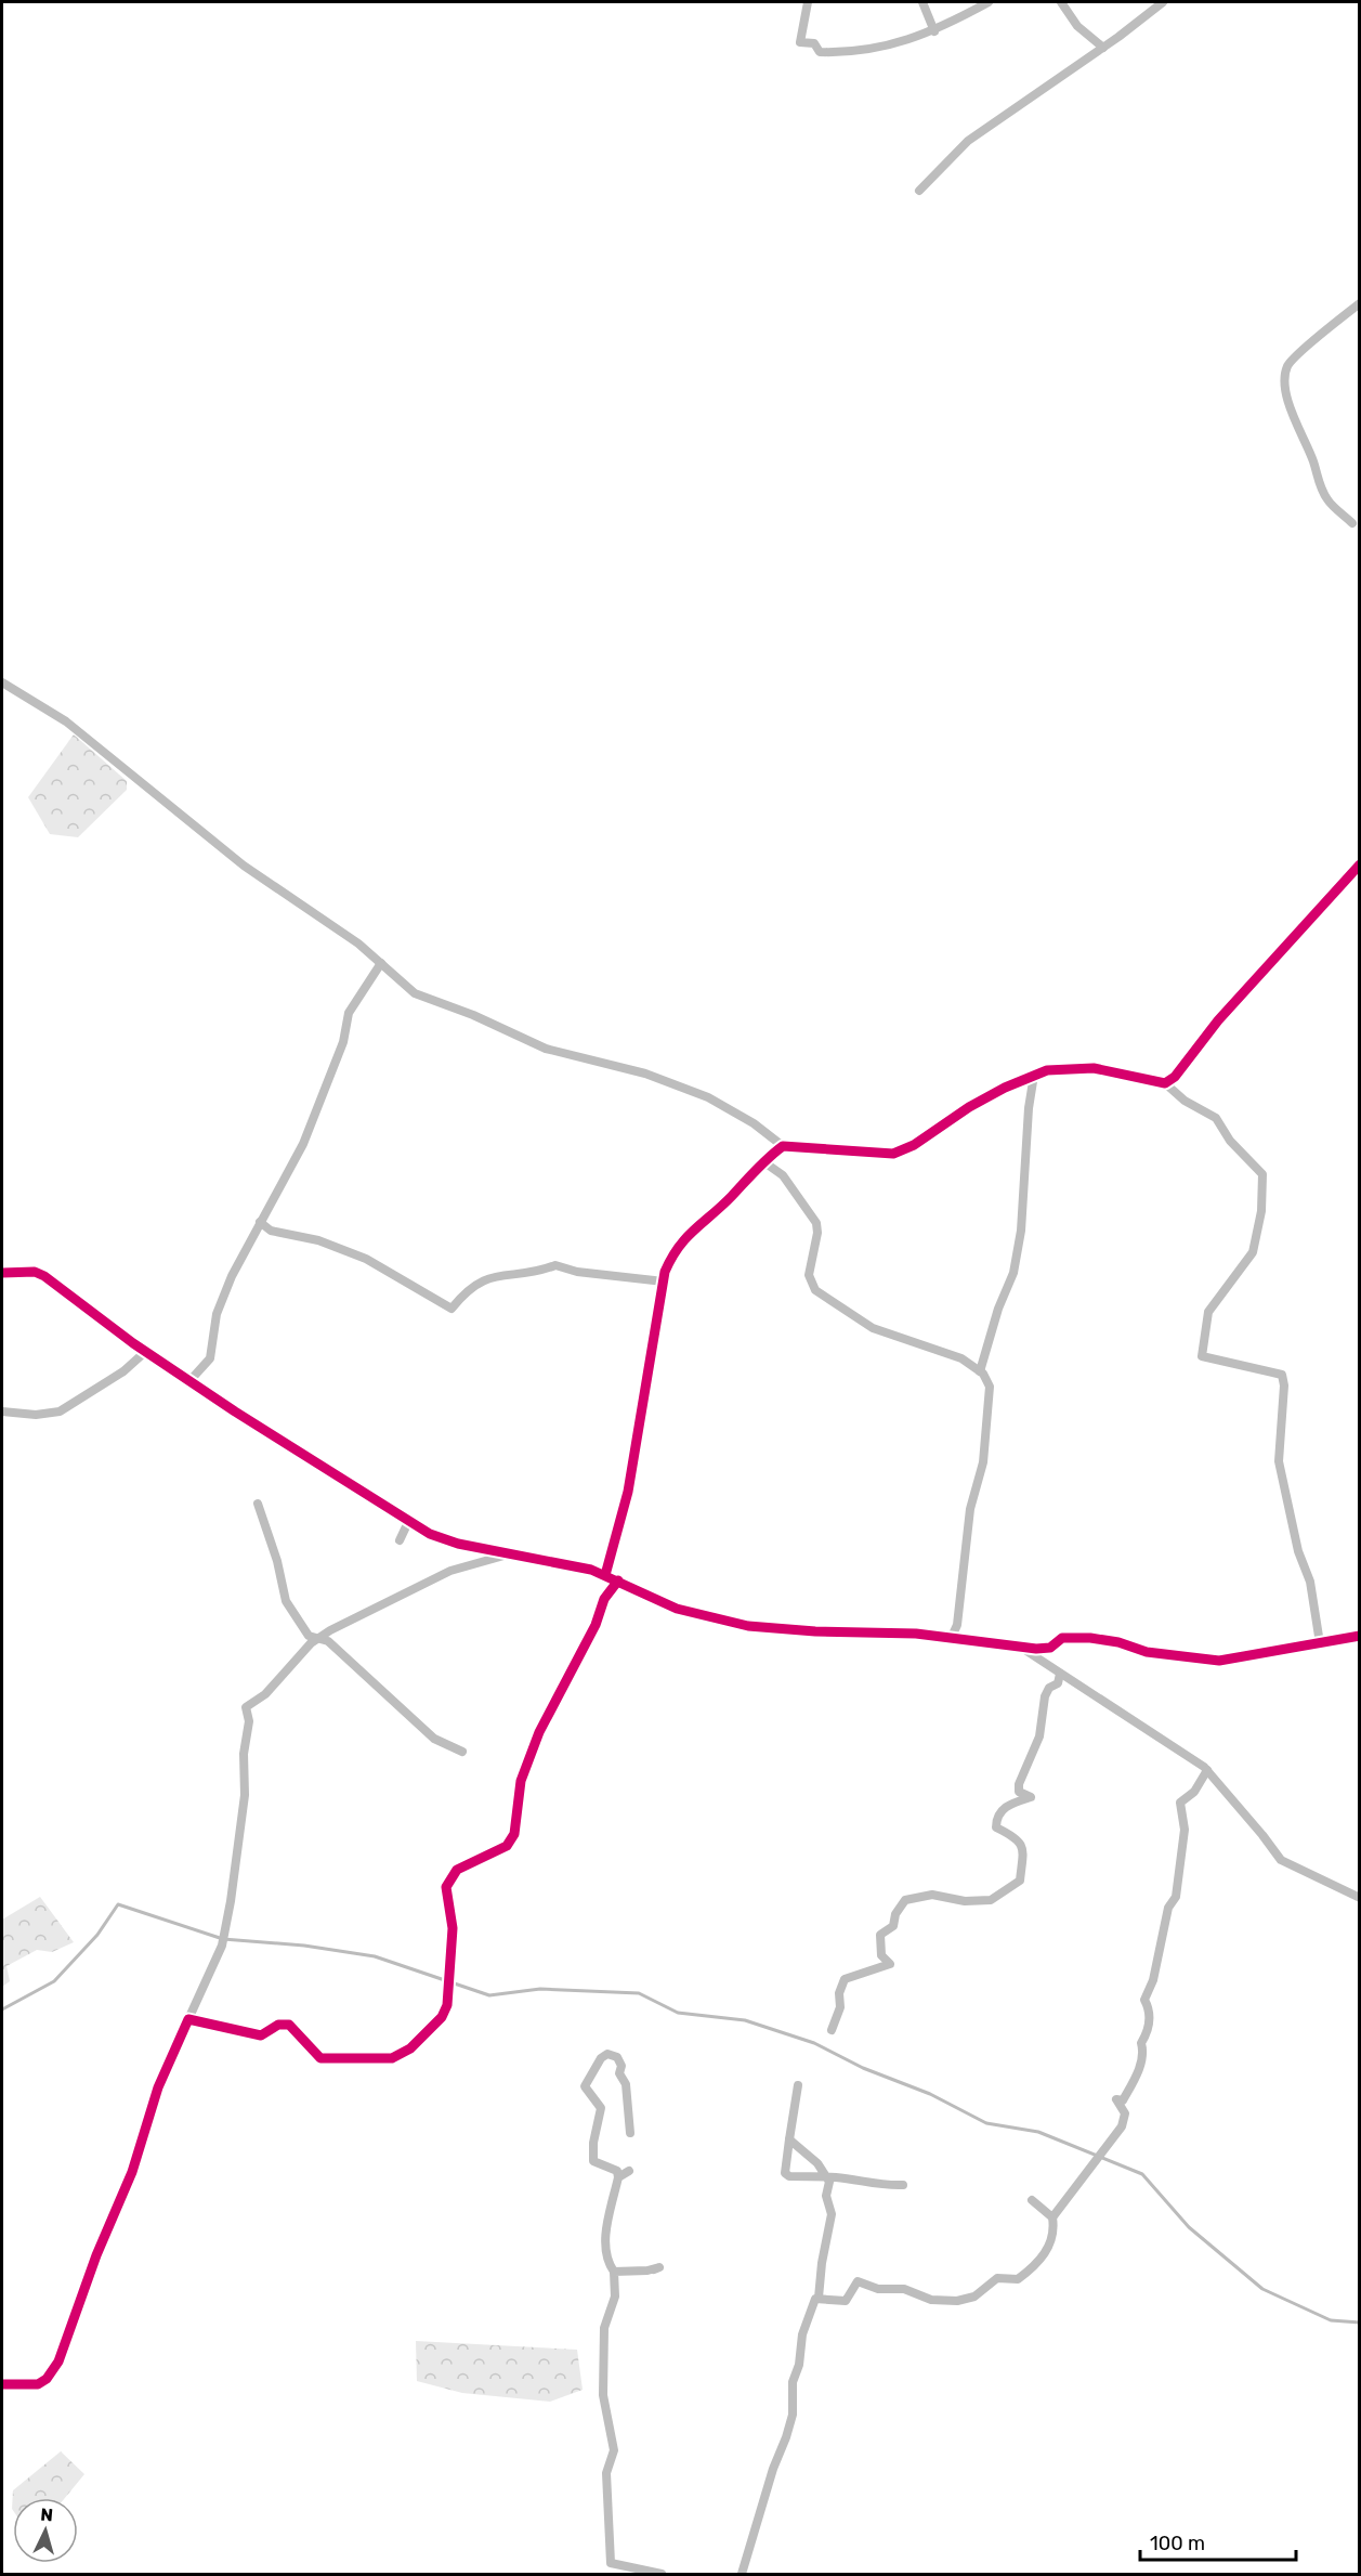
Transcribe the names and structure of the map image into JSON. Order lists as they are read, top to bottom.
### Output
{
  "scale_bar": "100 m",
  "north": "top"
}
